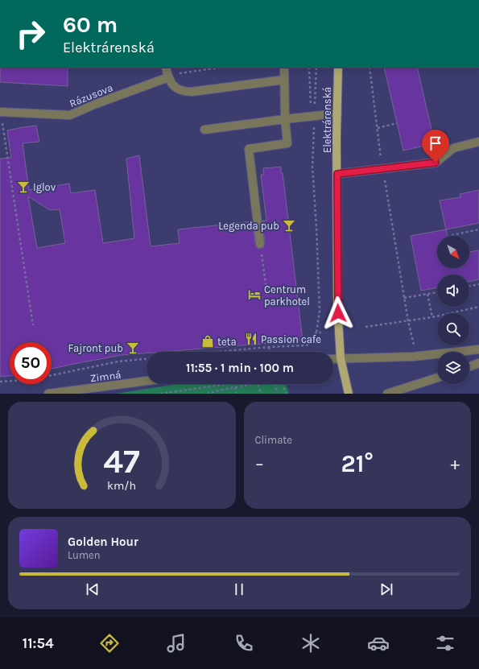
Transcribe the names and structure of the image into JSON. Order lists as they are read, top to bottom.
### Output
{
  "streets": {
    "main road": ["Elektrárenská"],
    "street": ["Rázusova", "Zimná"]
  },
  "places": {
    "bar": ["Iglov", "Legenda pub", "Fajront pub"],
    "hotel": ["Centrum parkhotel"],
    "restaurant": ["Passion cafe"],
    "shop": ["teta"]
  },
  "north": "bottom right",
  "page": {
    "turn": ["60 m", "Elektrárenská"],
    "limit": "50",
    "trip": "11:55 · 1 min · 100 m",
    "tile": "Climate",
    "heat": ["−", "21°", "+"],
    "song": ["Golden Hour", "Lumen"],
    "tabs": "11:54",
    "gauge": ["47", "km/h"]
  }
}
